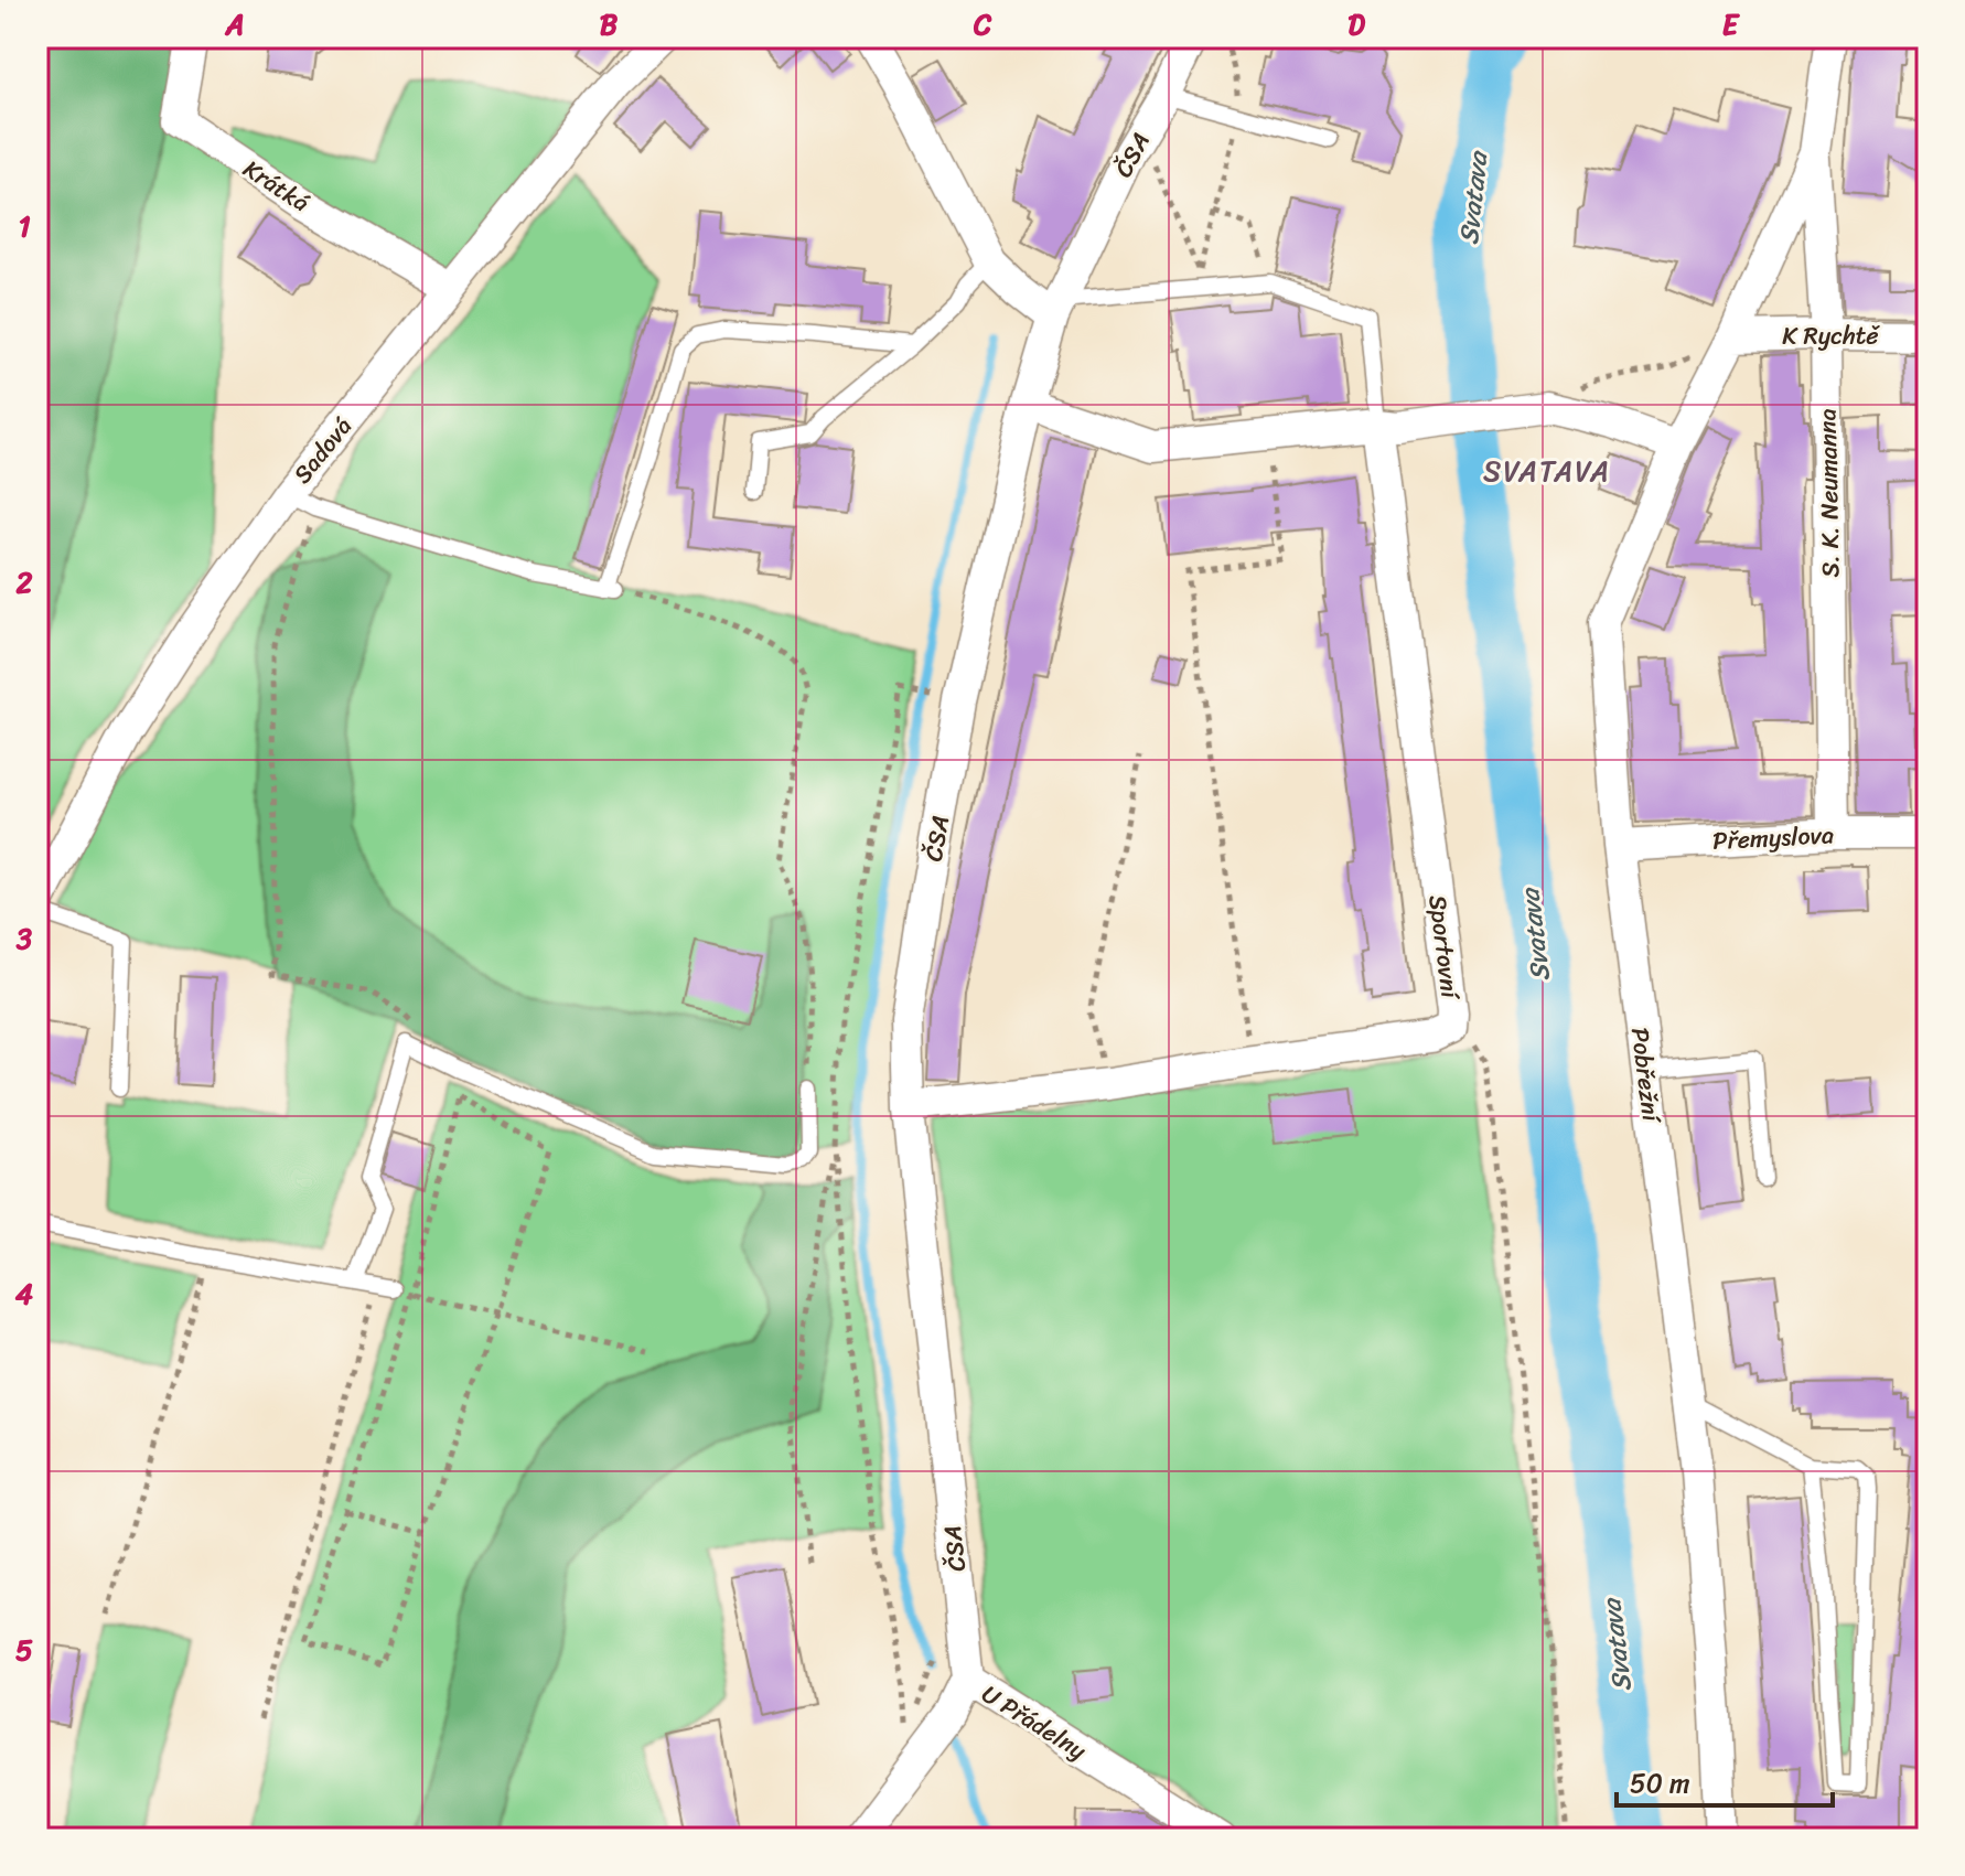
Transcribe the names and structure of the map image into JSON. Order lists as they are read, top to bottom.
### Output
{
  "streets": {
    "street": [
      "ČSA",
      "Krátká",
      "K Rychtě",
      "Sadová",
      "S. K. Neumanna",
      "Přemyslova",
      "Sportovní",
      "Pobřežní",
      "U Přádelny"
    ]
  },
  "crossings": [
    ["ČSA", "Sportovní"],
    ["ČSA", "U Přádelny"],
    ["Krátká", "Sadová"],
    ["K Rychtě", "S. K. Neumanna"],
    ["K Rychtě", "Pobřežní"],
    ["S. K. Neumanna", "Přemyslova"],
    ["S. K. Neumanna", "Pobřežní"],
    ["Přemyslova", "Pobřežní"]
  ],
  "districts": ["SVATAVA"],
  "water": ["Svatava"],
  "scale_bar": "50 m",
  "grid": {
    "columns": [
      "A",
      "B",
      "C",
      "D",
      "E"
    ],
    "rows": [
      "1",
      "2",
      "3",
      "4",
      "5"
    ]
  }
}
